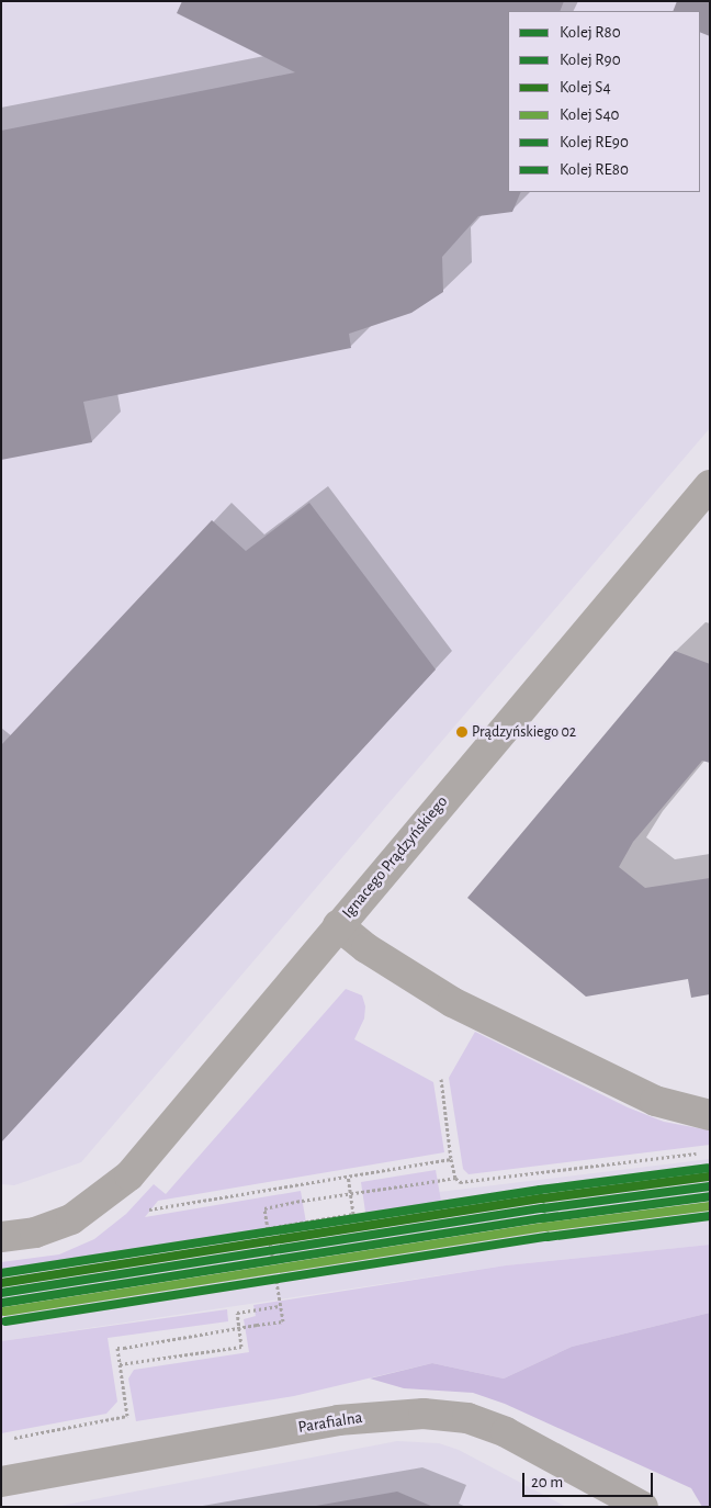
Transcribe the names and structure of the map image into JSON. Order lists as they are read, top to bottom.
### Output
{
  "streets": {
    "street": ["Ignacego Prądzyńskiego", "Parafialna"]
  },
  "places": ["Prądzyńskiego 02"],
  "lines": [
    "rail line RE90",
    "rail line S4",
    "rail line R80",
    "rail line R90",
    "rail line S40",
    "rail line RE80"
  ],
  "legend": [
    "Kolej R80",
    "Kolej R90",
    "Kolej S4",
    "Kolej S40",
    "Kolej RE90",
    "Kolej RE80"
  ],
  "scale_bar": "20 m"
}
